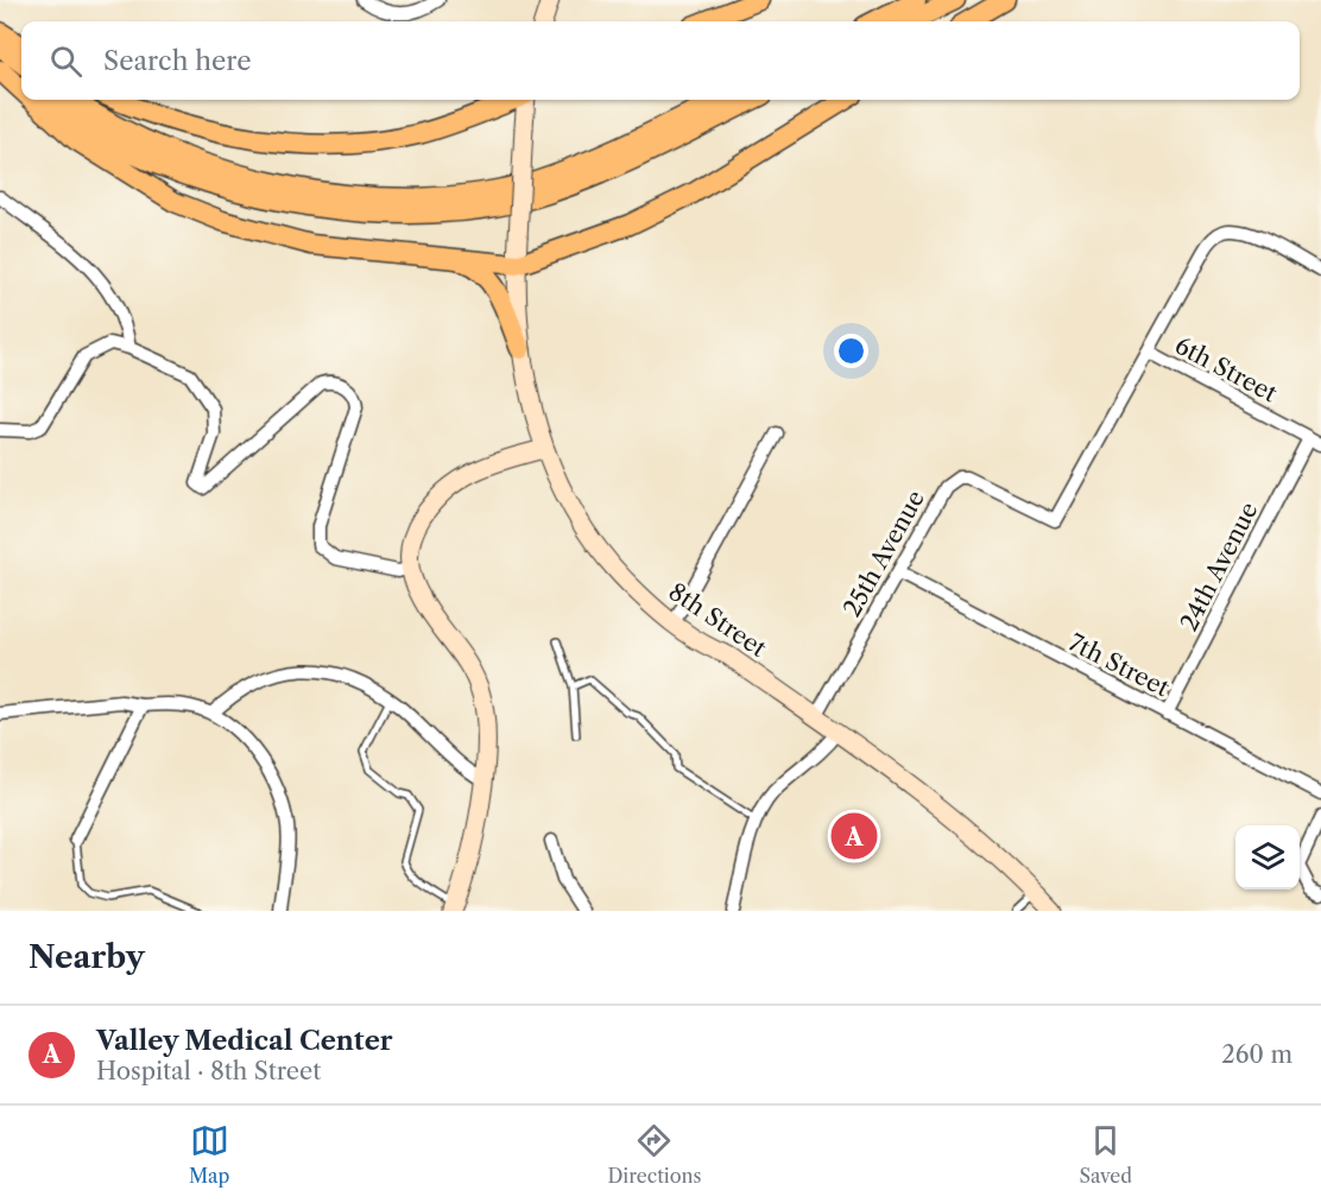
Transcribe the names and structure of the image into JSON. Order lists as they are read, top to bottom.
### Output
{
  "streets": {
    "main road": ["8th Street"],
    "street": [
      "6th Street",
      "25th Avenue",
      "24th Avenue",
      "7th Street"
    ]
  },
  "crossings": [
    ["6th Street", "25th Avenue"],
    ["6th Street", "24th Avenue"],
    ["25th Avenue", "8th Street"],
    ["25th Avenue", "7th Street"],
    ["24th Avenue", "7th Street"]
  ],
  "page": {
    "search": "Search here",
    "pins": "A",
    "heading": "Nearby",
    "list": [
      {
        "mark": "A",
        "name": "Valley Medical Center",
        "note": "Hospital · 8th Street",
        "value": "260 m"
      }
    ],
    "nav": ["Map", "Directions", "Saved"]
  }
}
